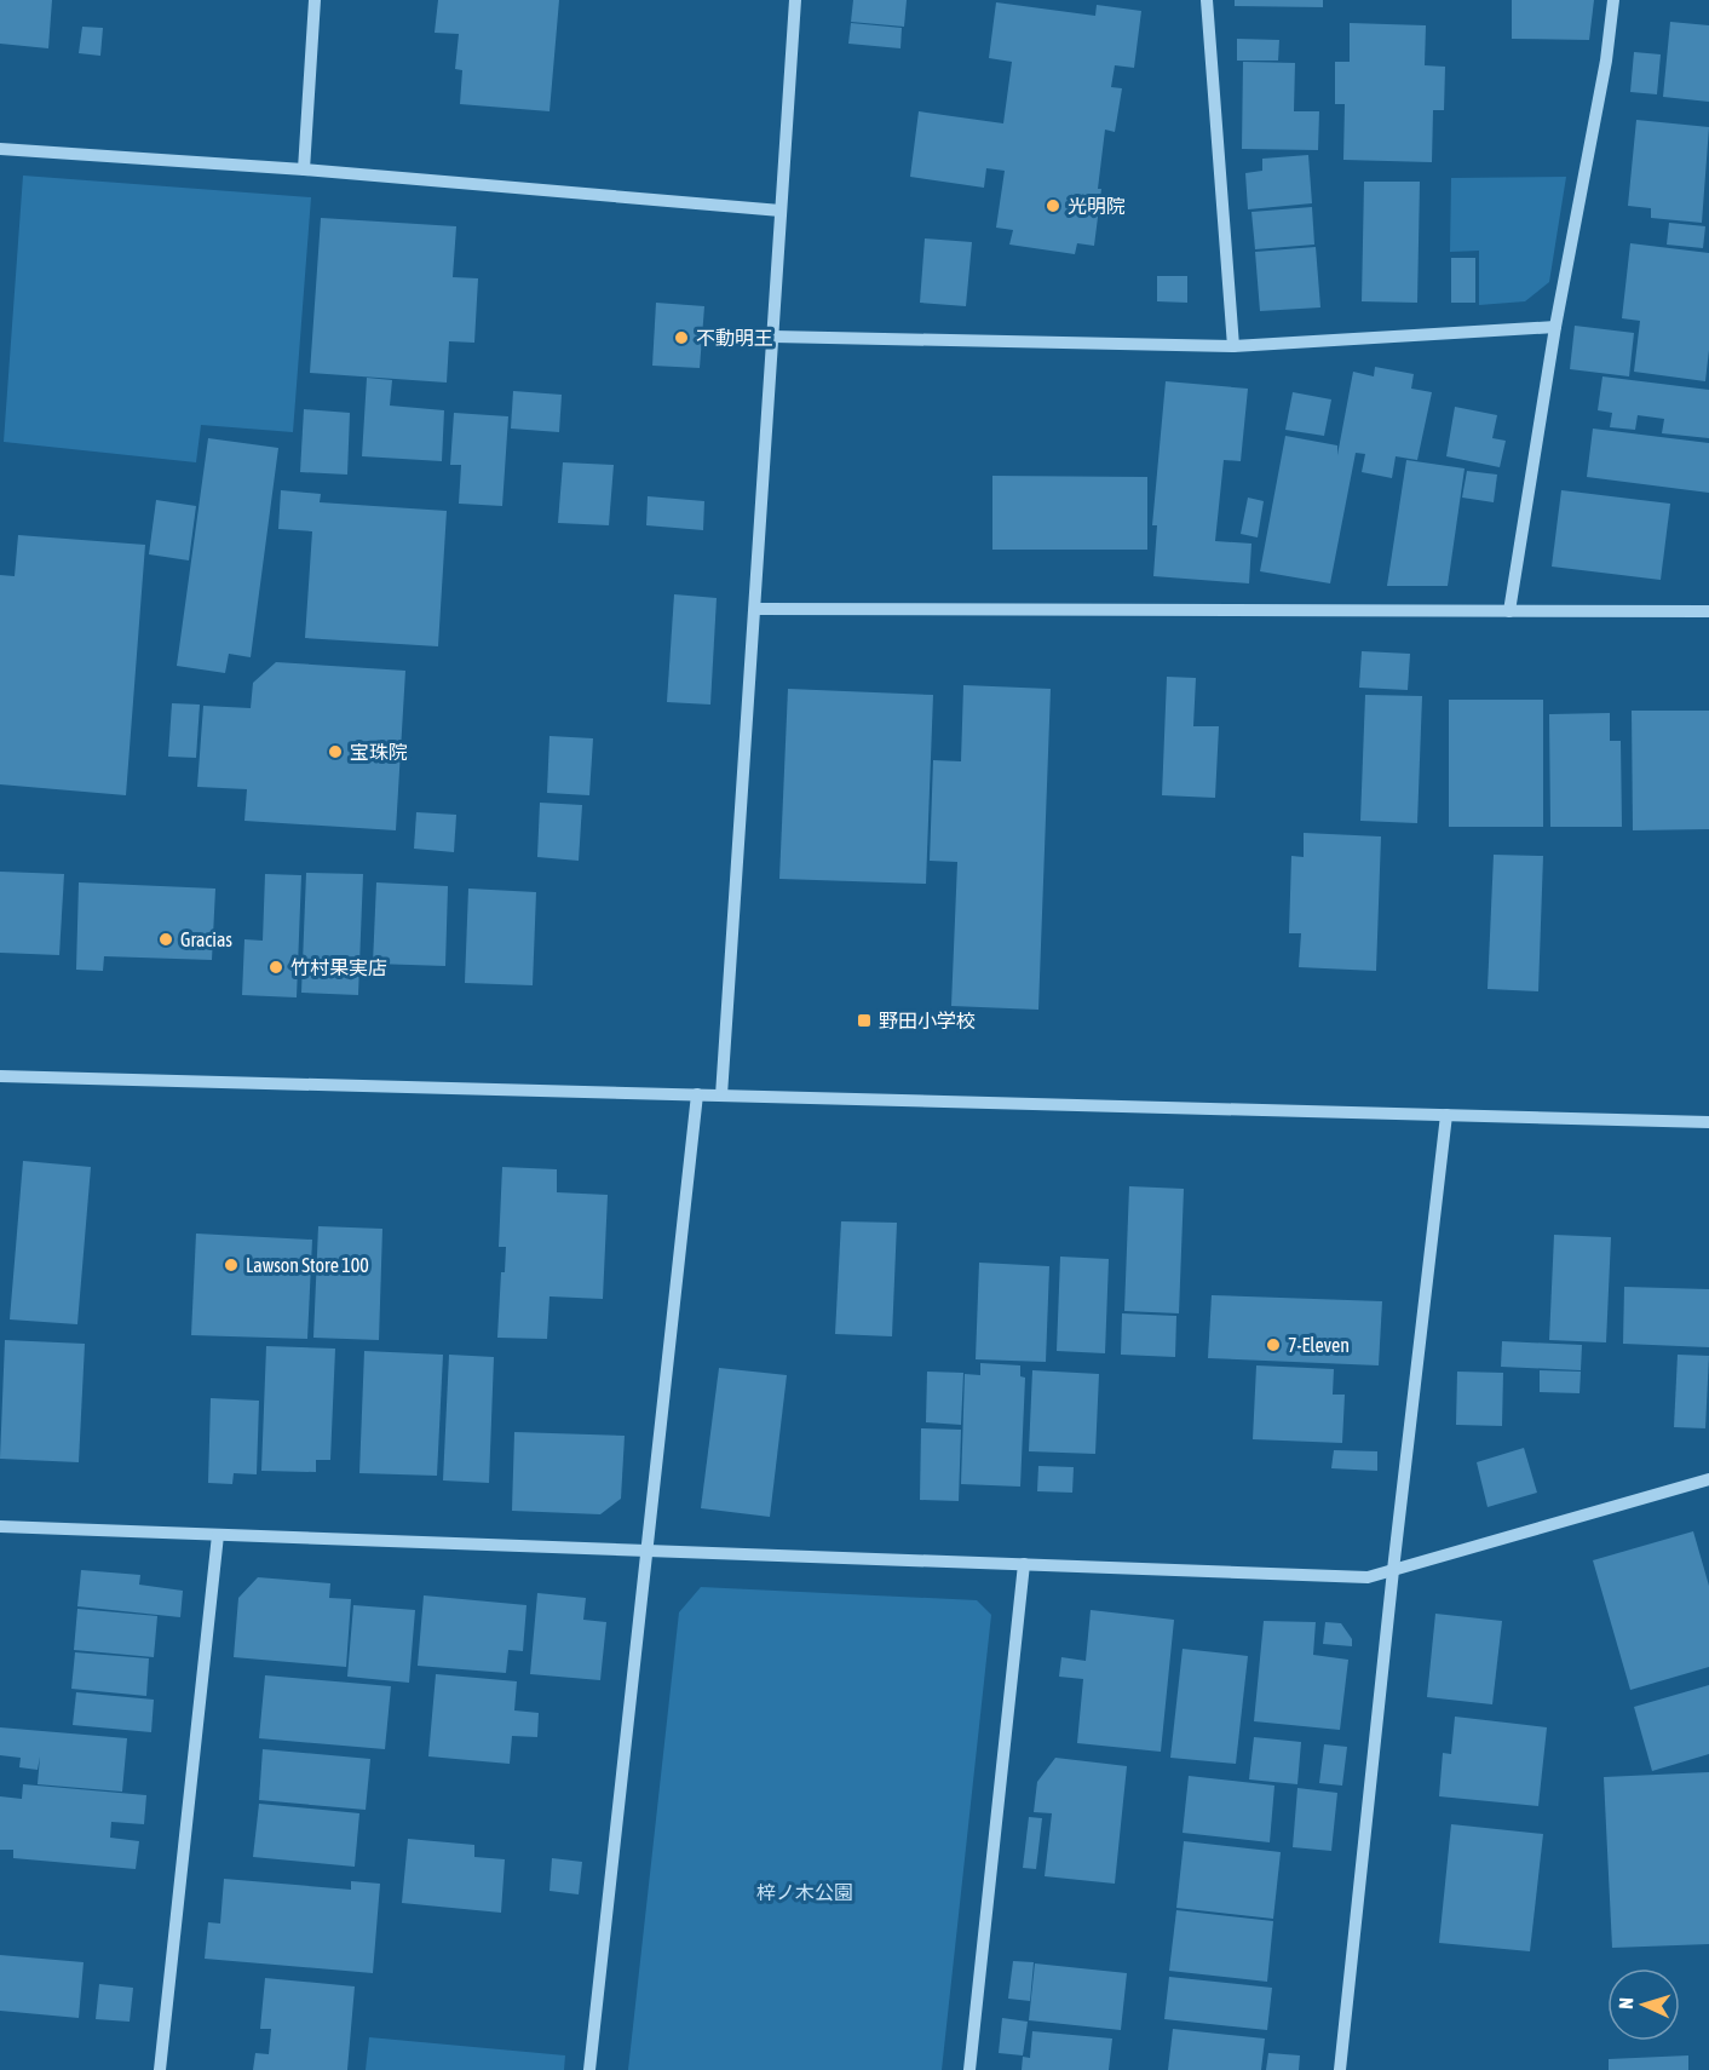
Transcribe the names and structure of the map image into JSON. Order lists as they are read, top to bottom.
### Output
{
  "parks": ["梓ノ木公園"],
  "places": {
    "other": [
      "光明院",
      "不動明王",
      "宝珠院",
      "Gracias",
      "竹村果実店",
      "Lawson Store 100",
      "7-Eleven"
    ],
    "transit": ["野田小学校"]
  },
  "north": "left"
}
